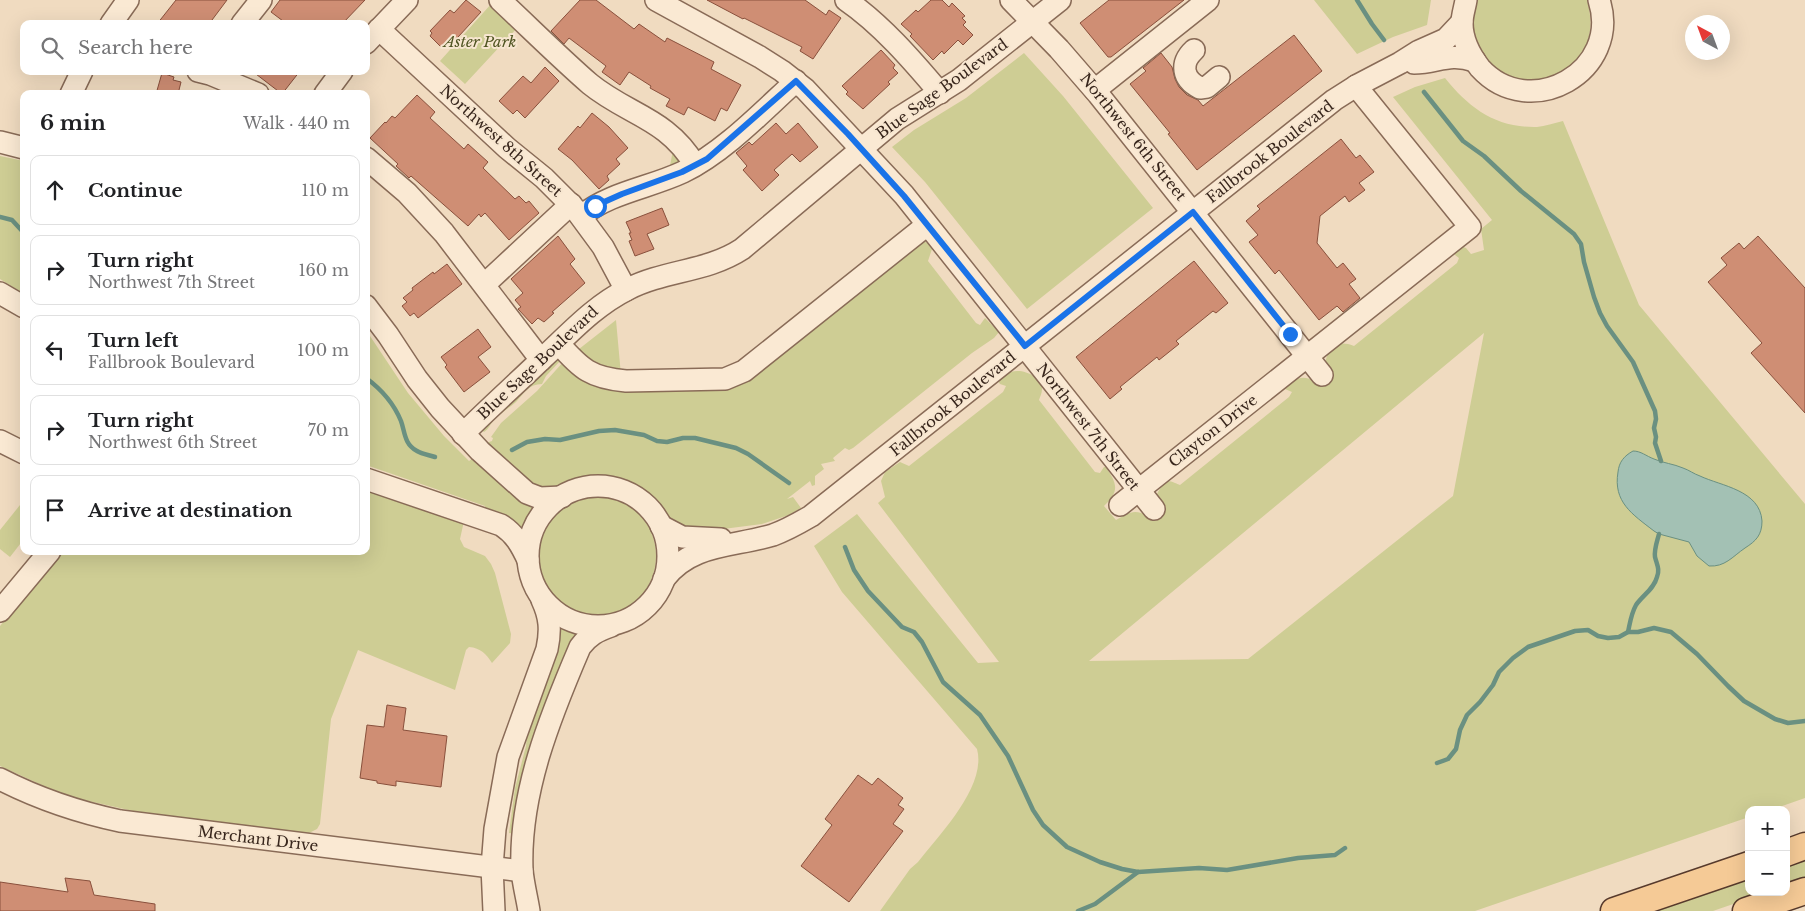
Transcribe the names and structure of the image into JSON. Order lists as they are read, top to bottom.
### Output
{
  "streets": {
    "street": [
      "Blue Sage Boulevard",
      "Northwest 6th Street",
      "Northwest 8th Street",
      "Fallbrook Boulevard",
      "Northwest 7th Street",
      "Clayton Drive",
      "Merchant Drive"
    ]
  },
  "crossings": [
    ["Blue Sage Boulevard", "Northwest 6th Street"],
    ["Blue Sage Boulevard", "Northwest 8th Street"],
    ["Blue Sage Boulevard", "Northwest 7th Street"],
    ["Northwest 6th Street", "Fallbrook Boulevard"],
    ["Northwest 6th Street", "Clayton Drive"],
    ["Fallbrook Boulevard", "Northwest 7th Street"],
    ["Fallbrook Boulevard", "Clayton Drive"],
    ["Northwest 7th Street", "Clayton Drive"]
  ],
  "parks": ["Aster Park"],
  "north": "top left",
  "page": {
    "search": "Search here",
    "heading": ["6 min", "Walk · 440 m"],
    "list": [
      ["Continue", "110 m"],
      ["Turn right", "Northwest 7th Street", "160 m"],
      ["Turn left", "Fallbrook Boulevard", "100 m"],
      ["Turn right", "Northwest 6th Street", "70 m"],
      "Arrive at destination"
    ],
    "map_buttons": ["+", "−"]
  }
}
